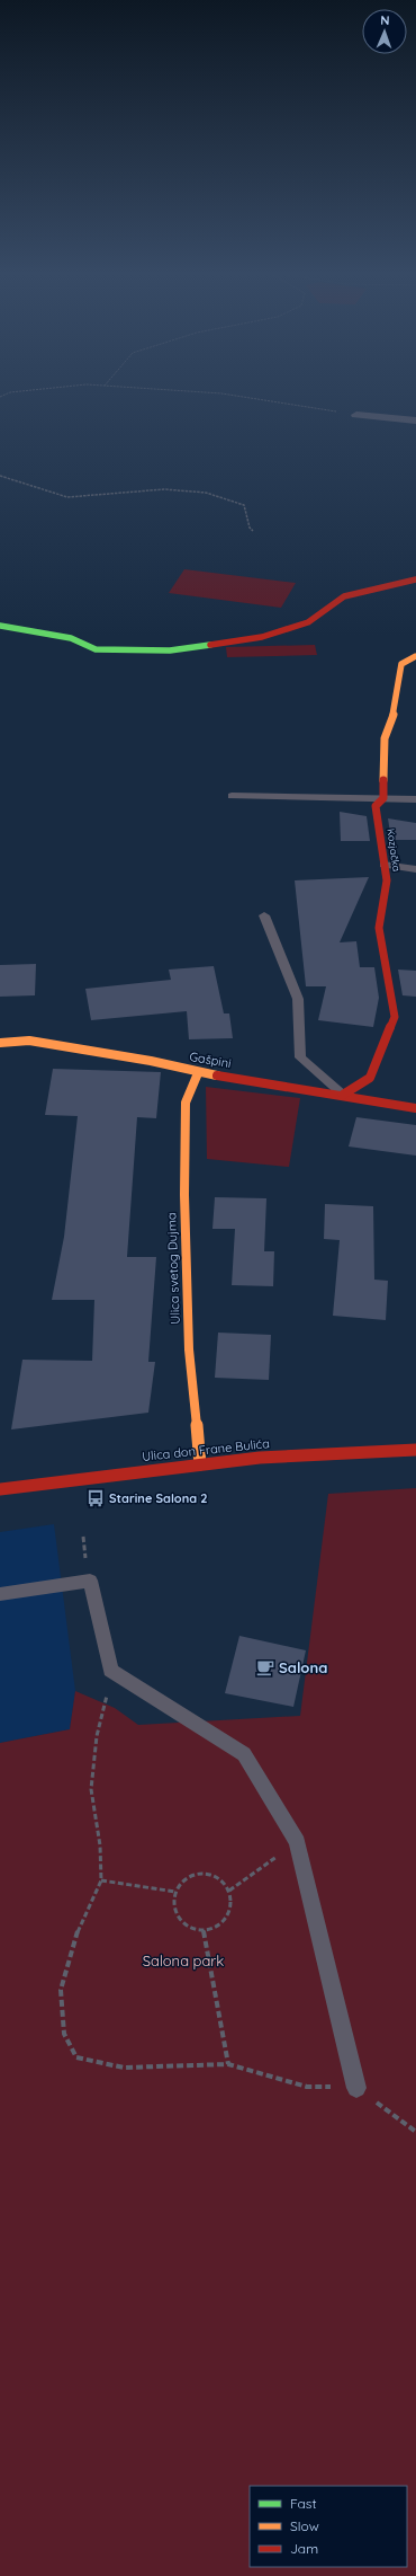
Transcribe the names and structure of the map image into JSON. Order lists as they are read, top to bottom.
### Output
{
  "streets": {
    "street": [
      "Kozjačka",
      "Gašpini",
      "Ulica svetog Dujma",
      "Ulica don Frane Bulića"
    ]
  },
  "crossings": [
    ["Kozjačka", "Gašpini"],
    ["Gašpini", "Ulica svetog Dujma"],
    ["Ulica svetog Dujma", "Ulica don Frane Bulića"]
  ],
  "parks": ["Salona park"],
  "places": {
    "bus stop": ["Starine Salona 2"],
    "cafe": ["Salona"]
  },
  "legend": ["Fast", "Slow", "Jam"],
  "north": "top"
}
